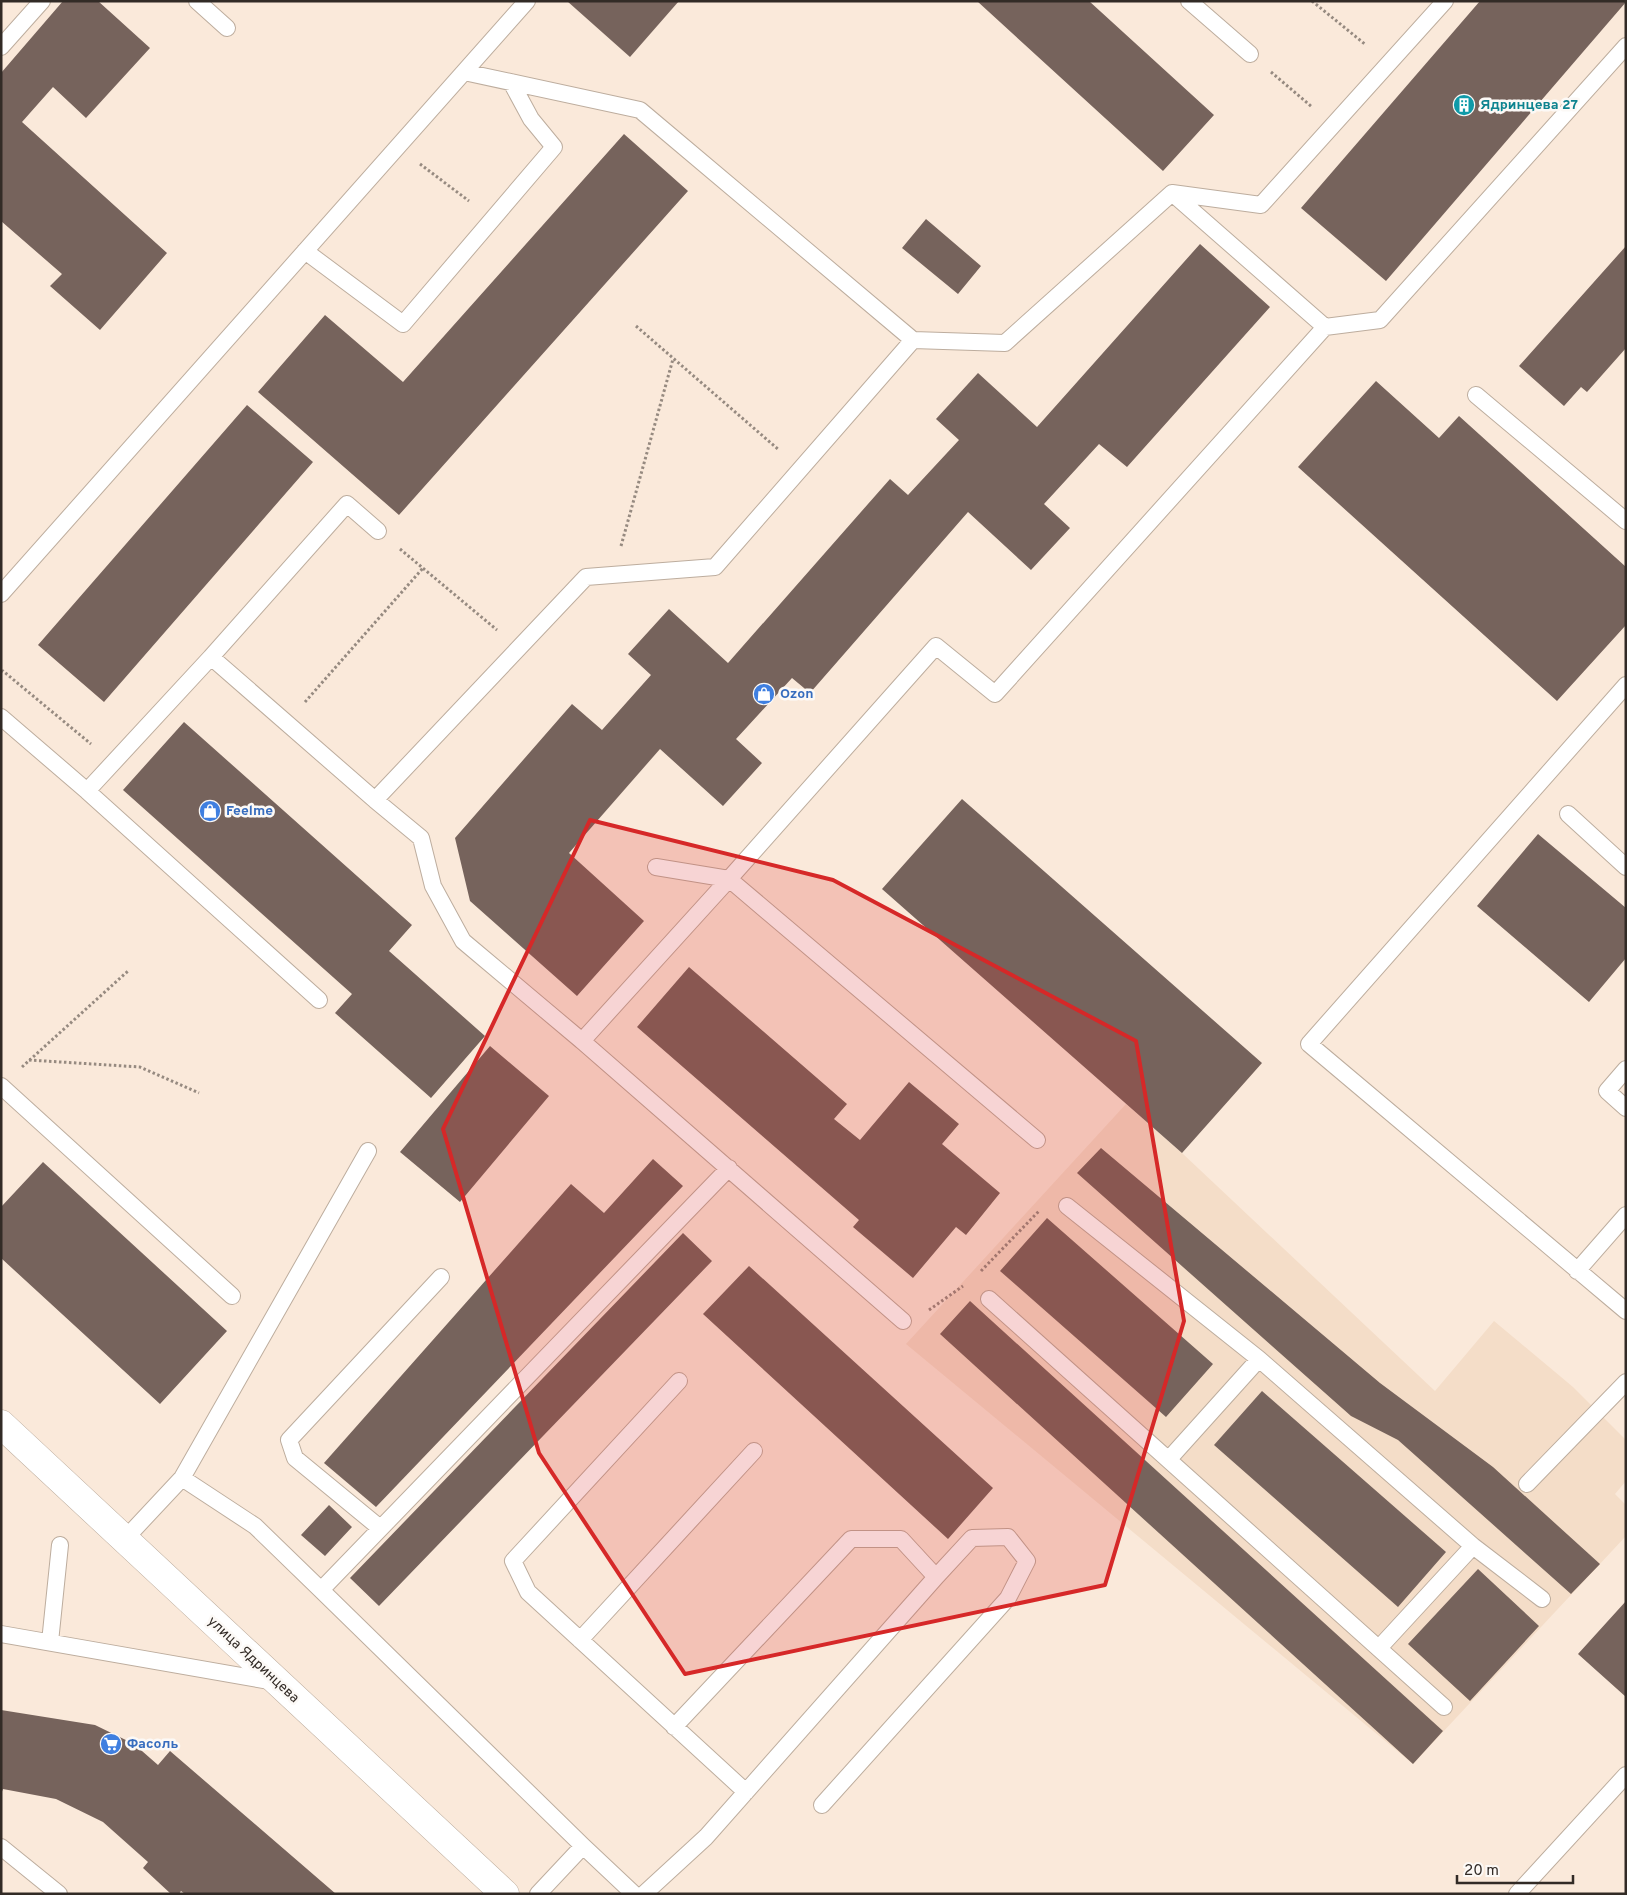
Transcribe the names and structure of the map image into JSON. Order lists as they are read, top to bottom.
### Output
{
  "streets": {
    "street": ["улица Ядринцева"]
  },
  "places": {
    "building": ["Ядринцева 27"],
    "shop": ["Ozon", "Feelme"],
    "supermarket": ["Фасоль"]
  },
  "scale_bar": "20 m"
}
